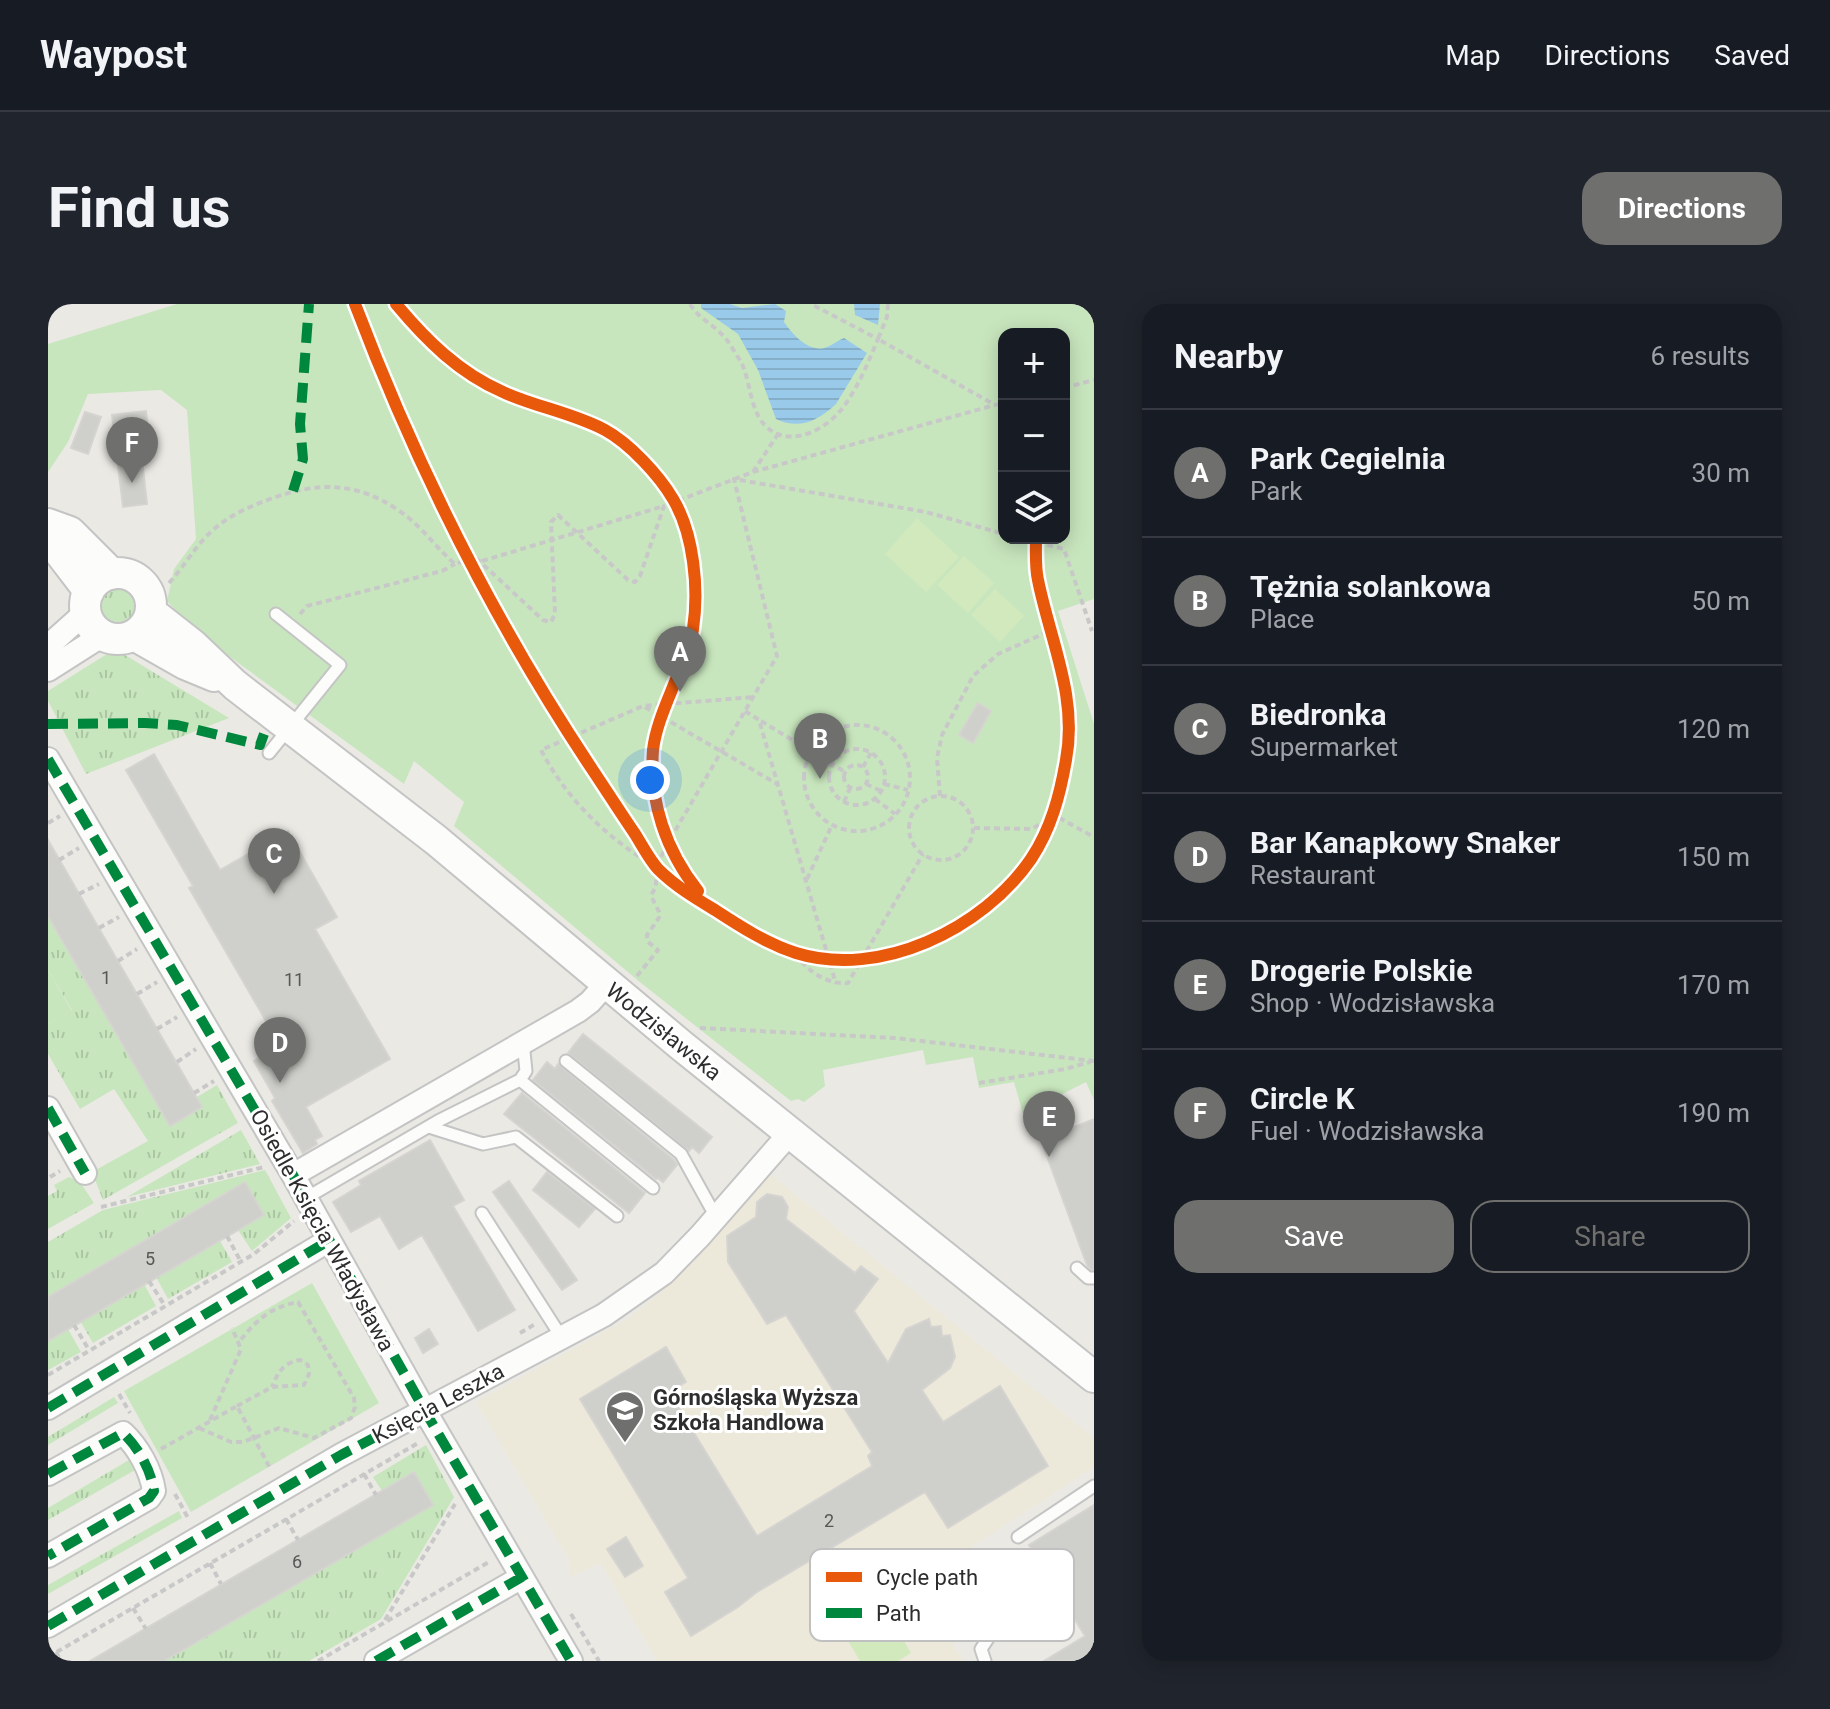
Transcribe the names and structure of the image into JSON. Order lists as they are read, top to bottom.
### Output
{
  "streets": {
    "street": ["Wodzisławska", "Osiedle Księcia Władysława", "Księcia Leszka"]
  },
  "crossings": [
    ["Wodzisławska", "Księcia Leszka"],
    ["Osiedle Księcia Władysława", "Księcia Leszka"]
  ],
  "places": {
    "school or university": ["Górnośląska Wyższa Szkoła Handlowa"]
  },
  "house_numbers": [
    "1",
    "11",
    "5",
    "2",
    "6"
  ],
  "legend": ["Cycle path", "Path"],
  "page": {
    "header": "Waypost",
    "nav": ["Map", "Directions", "Saved"],
    "buttons": [
      "Directions",
      ["Save", "Share"]
    ],
    "title": "Find us",
    "heading": ["Nearby", "6 results"],
    "map_buttons": ["+", "−"],
    "list": [
      {
        "mark": "A",
        "name": "Park Cegielnia",
        "note": "Park",
        "value": "30 m"
      },
      {
        "mark": "B",
        "name": "Tężnia solankowa",
        "note": "Place",
        "value": "50 m"
      },
      {
        "mark": "C",
        "name": "Biedronka",
        "note": "Supermarket",
        "value": "120 m"
      },
      {
        "mark": "D",
        "name": "Bar Kanapkowy Snaker",
        "note": "Restaurant",
        "value": "150 m"
      },
      {
        "mark": "E",
        "name": "Drogerie Polskie",
        "note": "Shop · Wodzisławska",
        "value": "170 m"
      },
      {
        "mark": "F",
        "name": "Circle K",
        "note": "Fuel · Wodzisławska",
        "value": "190 m"
      }
    ],
    "pins": [
      "F",
      "A",
      "B",
      "C",
      "D",
      "E"
    ]
  }
}
